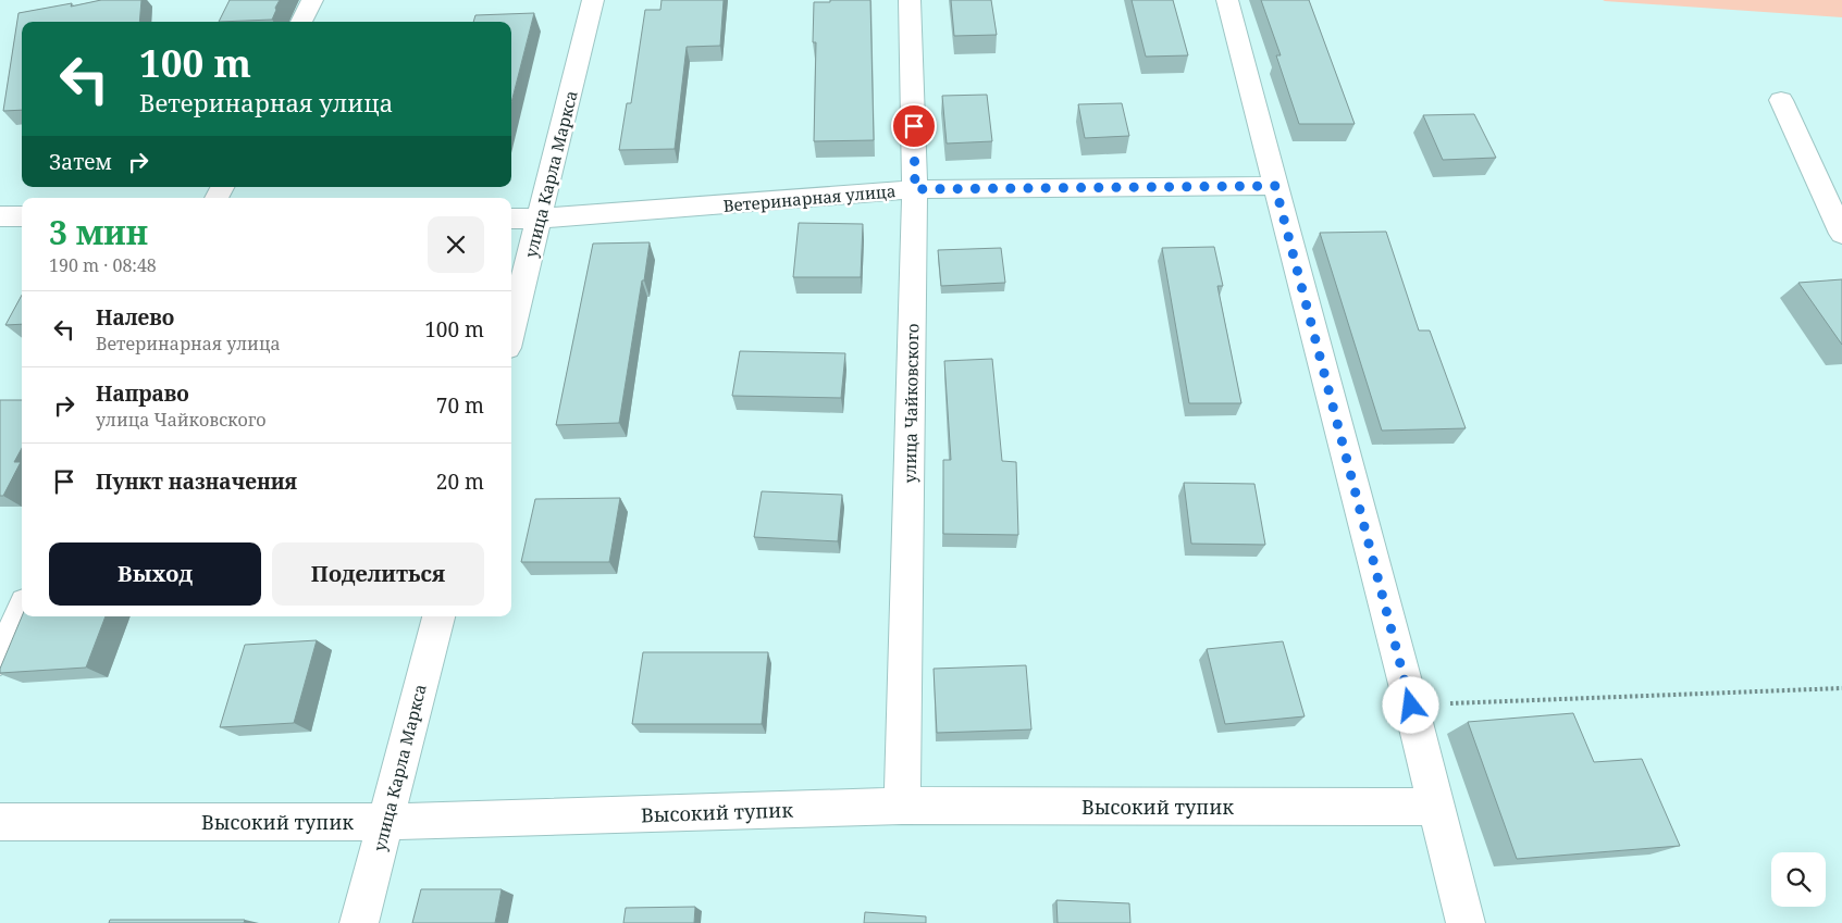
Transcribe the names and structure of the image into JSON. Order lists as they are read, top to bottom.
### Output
{
  "streets": {
    "street": [
      "улица Карла Маркса",
      "Ветеринарная улица",
      "улица Чайковского",
      "Высокий тупик"
    ]
  },
  "crossings": [
    ["улица Карла Маркса", "Ветеринарная улица"],
    ["улица Карла Маркса", "Высокий тупик"],
    ["Ветеринарная улица", "улица Чайковского"],
    ["улица Чайковского", "Высокий тупик"]
  ],
  "page": {
    "turn": ["100 m", "Ветеринарная улица"],
    "then": "Затем",
    "heading": ["3 мин", "190 m · 08:48"],
    "list": [
      {
        "name": "Налево",
        "note": "Ветеринарная улица",
        "value": "100 m"
      },
      {
        "name": "Направо",
        "note": "улица Чайковского",
        "value": "70 m"
      },
      {
        "name": "Пункт назначения",
        "value": "20 m"
      }
    ],
    "buttons": ["Выход", "Поделиться"]
  }
}
